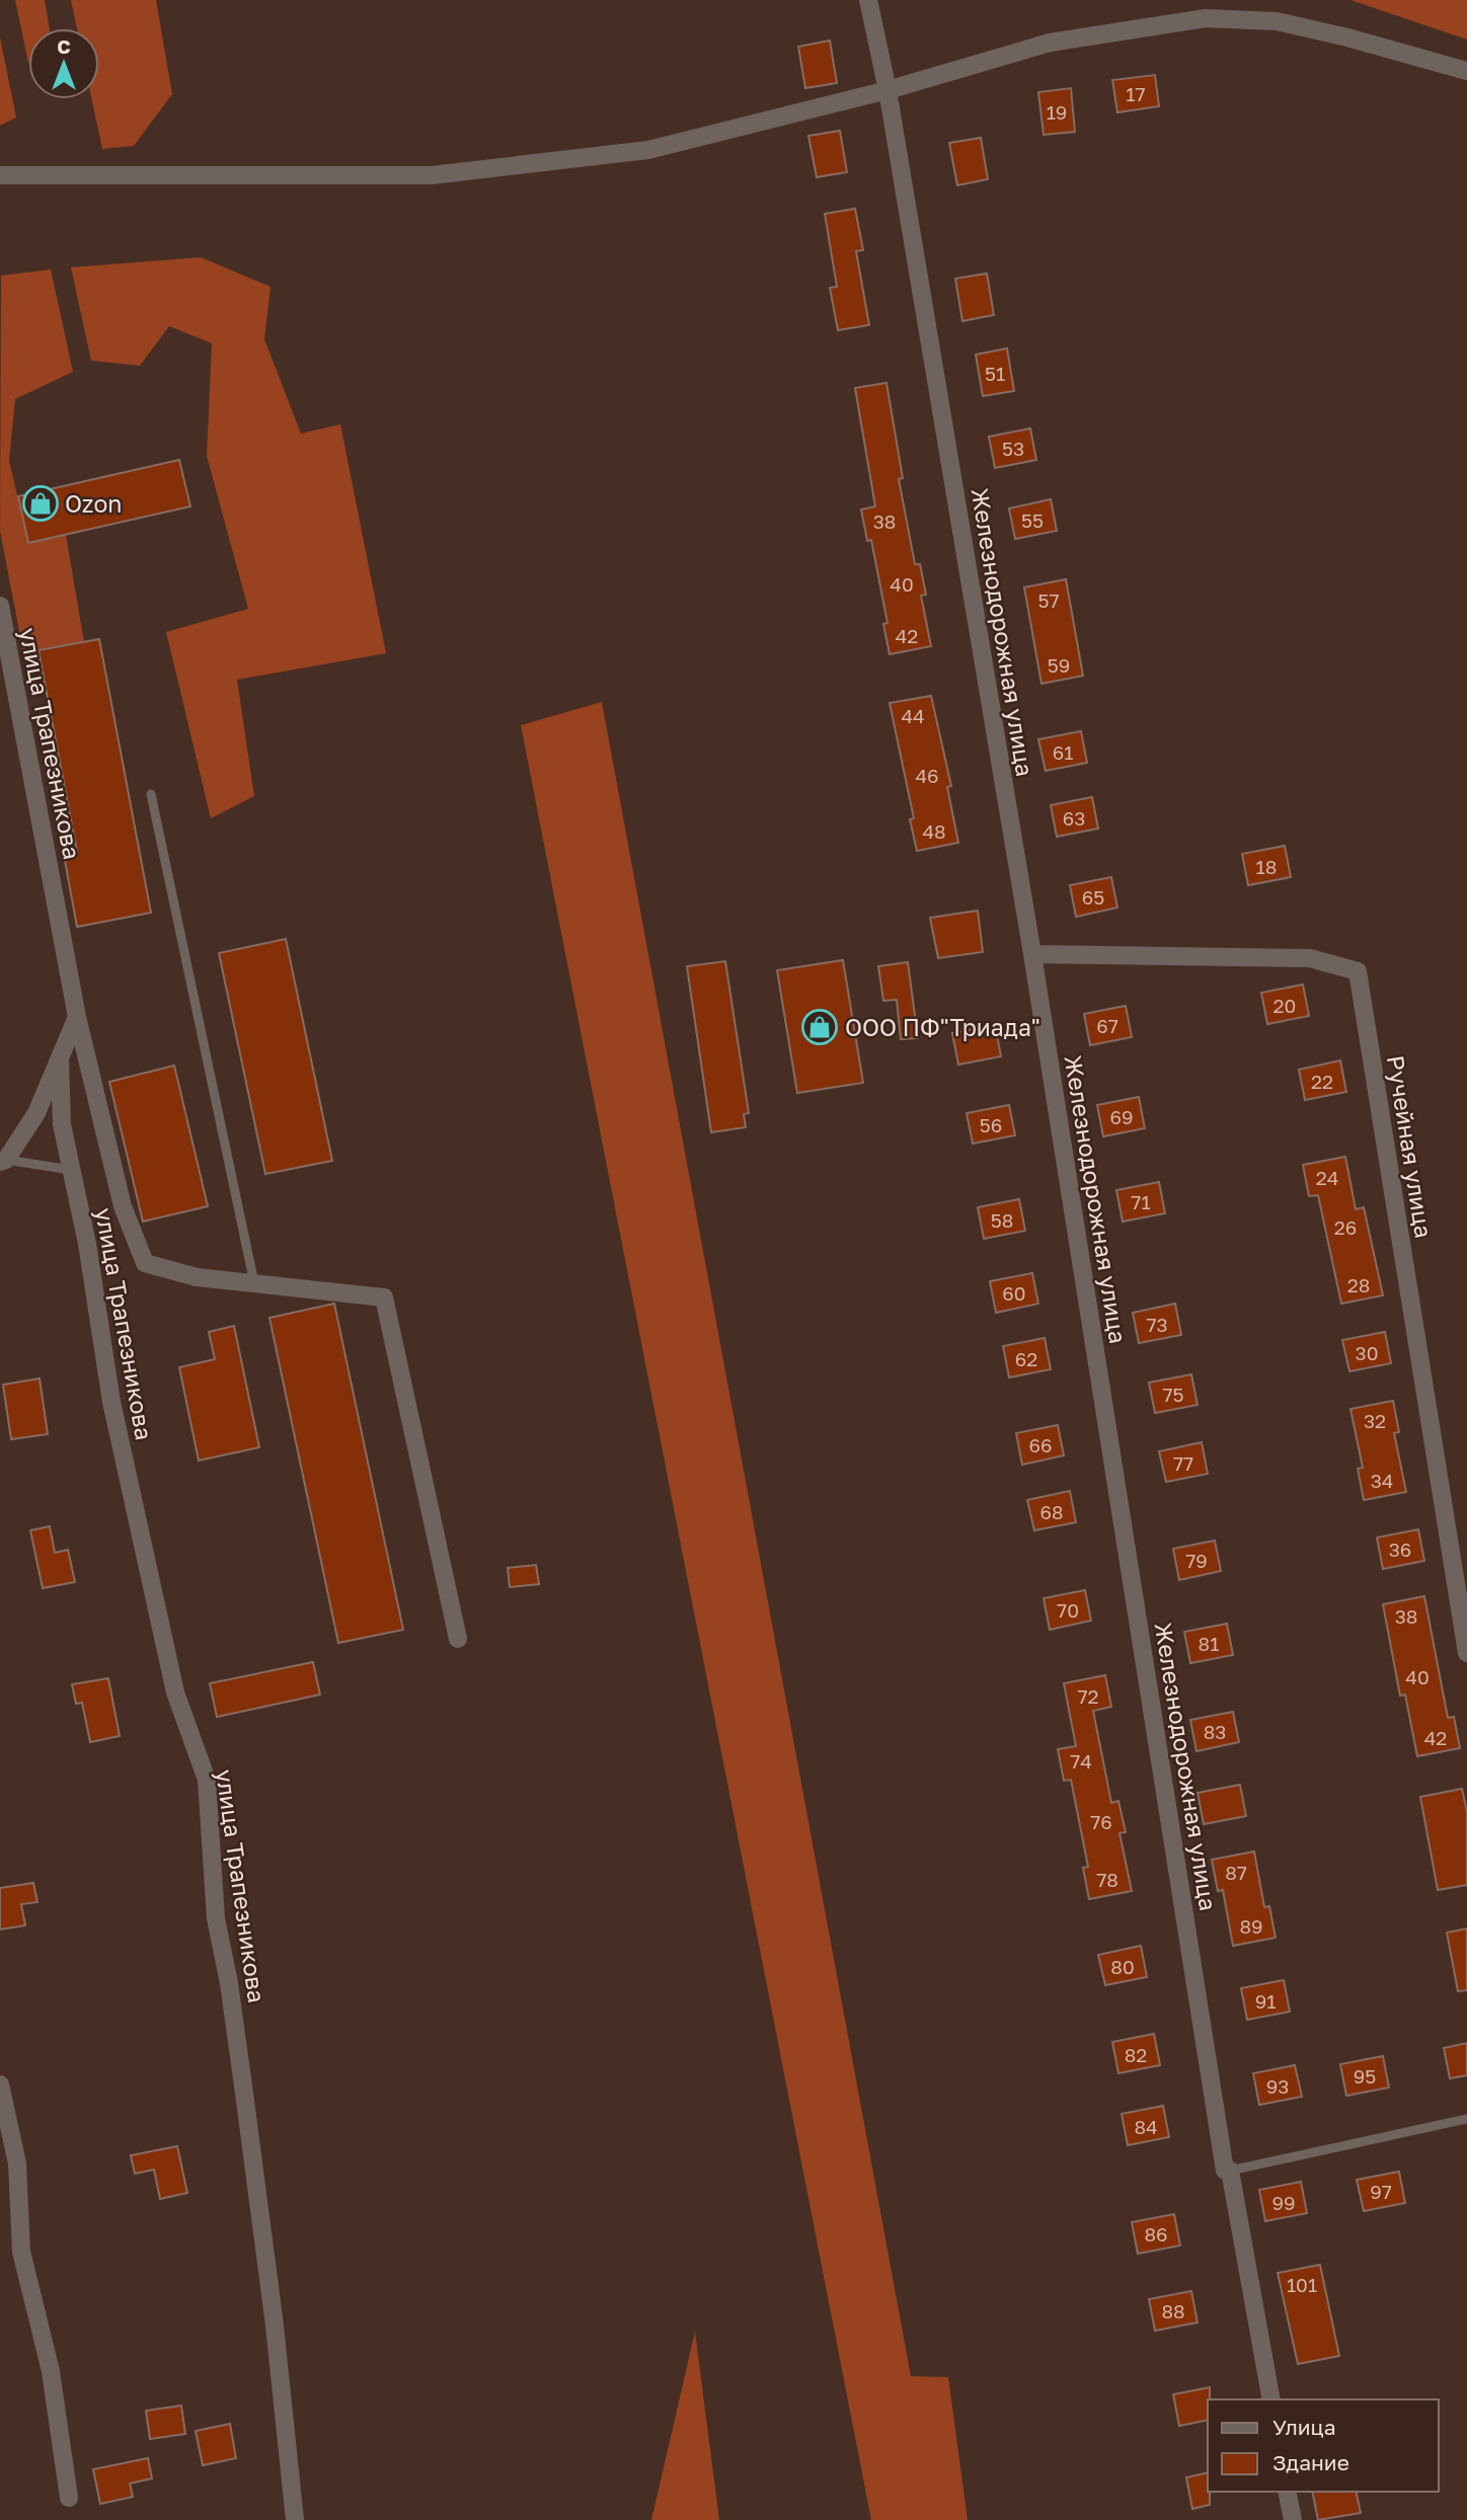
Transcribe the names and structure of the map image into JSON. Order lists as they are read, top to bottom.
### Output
{
  "streets": {
    "street": ["Железнодорожная улица", "улица Трапезникова", "Ручейная улица"]
  },
  "crossings": [
    ["Железнодорожная улица", "Ручейная улица"]
  ],
  "places": {
    "shop": ["Ozon", "ООО ПФ\"Триада\""]
  },
  "house_numbers": [
    "17",
    "19",
    "51",
    "53",
    "55",
    "38",
    "40",
    "57",
    "42",
    "59",
    "44",
    "61",
    "46",
    "63",
    "48",
    "18",
    "65",
    "20",
    "67",
    "22",
    "69",
    "56",
    "24",
    "71",
    "58",
    "26",
    "28",
    "60",
    "73",
    "30",
    "62",
    "75",
    "32",
    "66",
    "77",
    "34",
    "68",
    "36",
    "79",
    "70",
    "38",
    "81",
    "40",
    "72",
    "83",
    "42",
    "74",
    "76",
    "87",
    "78",
    "89",
    "80",
    "91",
    "82",
    "95",
    "93",
    "84",
    "97",
    "99",
    "86",
    "101",
    "88"
  ],
  "legend": ["Улица", "Здание"],
  "north": "top"
}
